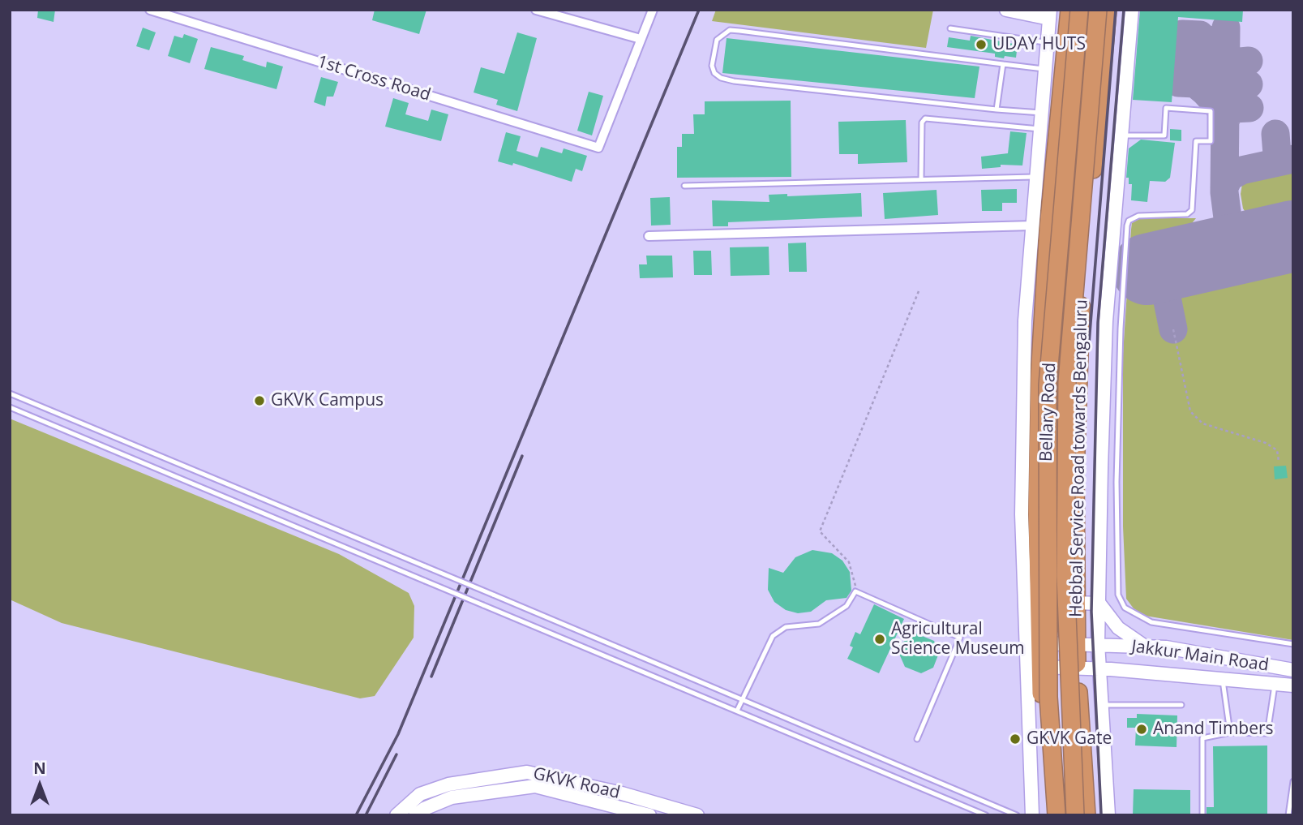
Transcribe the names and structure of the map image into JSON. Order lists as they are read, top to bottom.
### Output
{
  "streets": {
    "highway": ["Bellary Road", "Hebbal Service Road towards Bengaluru"],
    "street": ["1st Cross Road", "Jakkur Main Road", "GKVK Road"]
  },
  "crossings": [
    ["Hebbal Service Road towards Bengaluru", "Jakkur Main Road"]
  ],
  "places": [
    "UDAY HUTS",
    "GKVK Campus",
    "Agricultural Science Museum",
    "Anand Timbers",
    "GKVK Gate"
  ],
  "north": "top"
}
